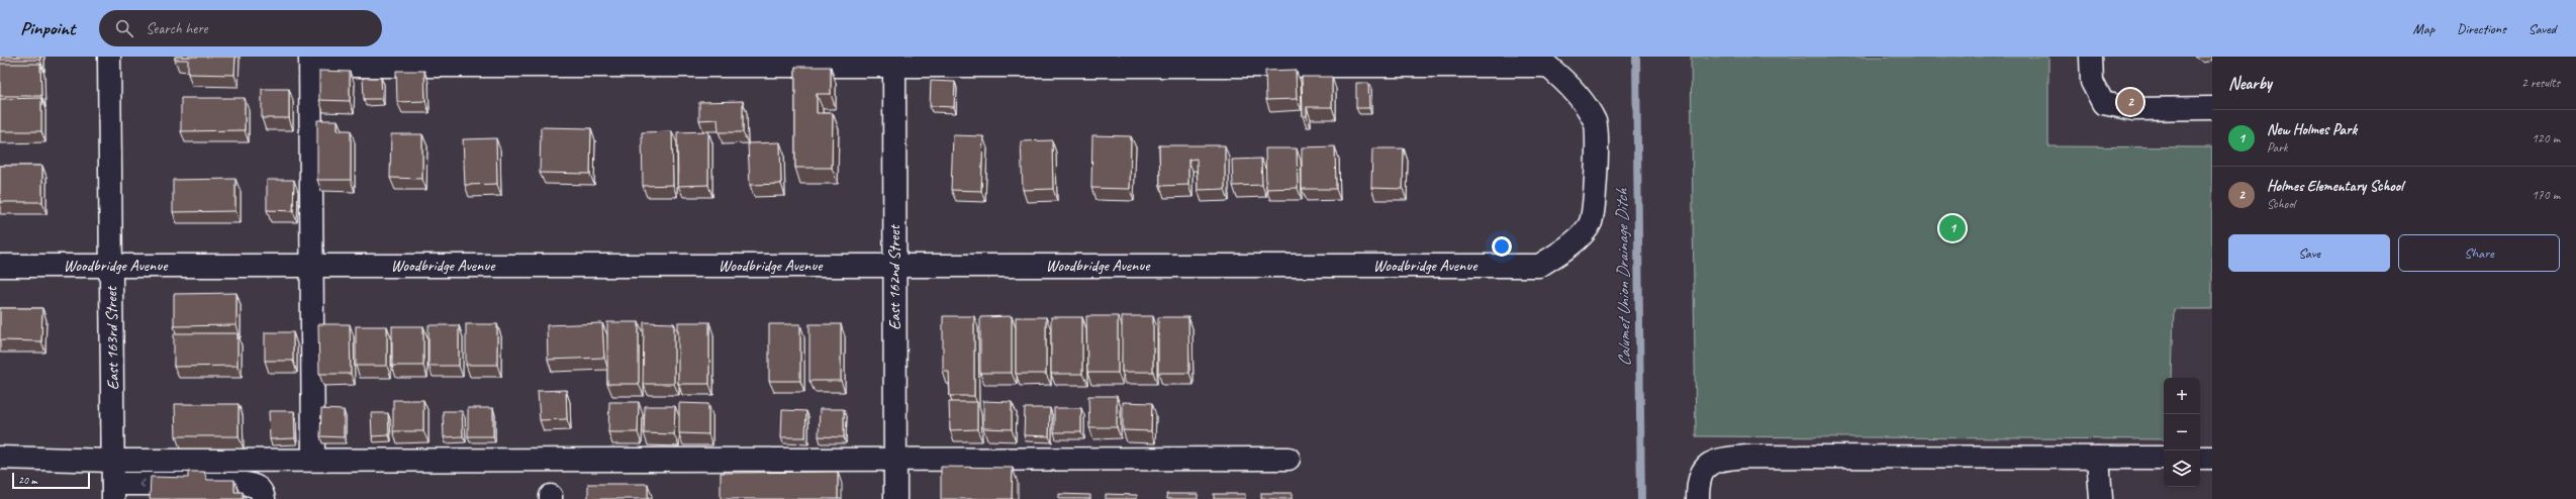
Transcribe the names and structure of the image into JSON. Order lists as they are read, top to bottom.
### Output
{
  "streets": {
    "street": ["Woodbridge Avenue", "East 162nd Street", "East 163rd Street"]
  },
  "crossings": [
    ["Woodbridge Avenue", "East 162nd Street"],
    ["Woodbridge Avenue", "East 163rd Street"]
  ],
  "water": ["Calumet Union Drainage Ditch"],
  "scale_bar": "20 m",
  "page": {
    "header": "Pinpoint",
    "search": "Search here",
    "nav": ["Map", "Directions", "Saved"],
    "heading": ["Nearby", "2 results"],
    "pins": ["2", "1"],
    "list": [
      {
        "mark": "1",
        "name": "New Holmes Park",
        "note": "Park",
        "value": "120 m"
      },
      {
        "mark": "2",
        "name": "Holmes Elementary School",
        "note": "School",
        "value": "170 m"
      }
    ],
    "buttons": ["Save", "Share"],
    "map_buttons": ["+", "−"],
    "scale": "20 m"
  }
}
